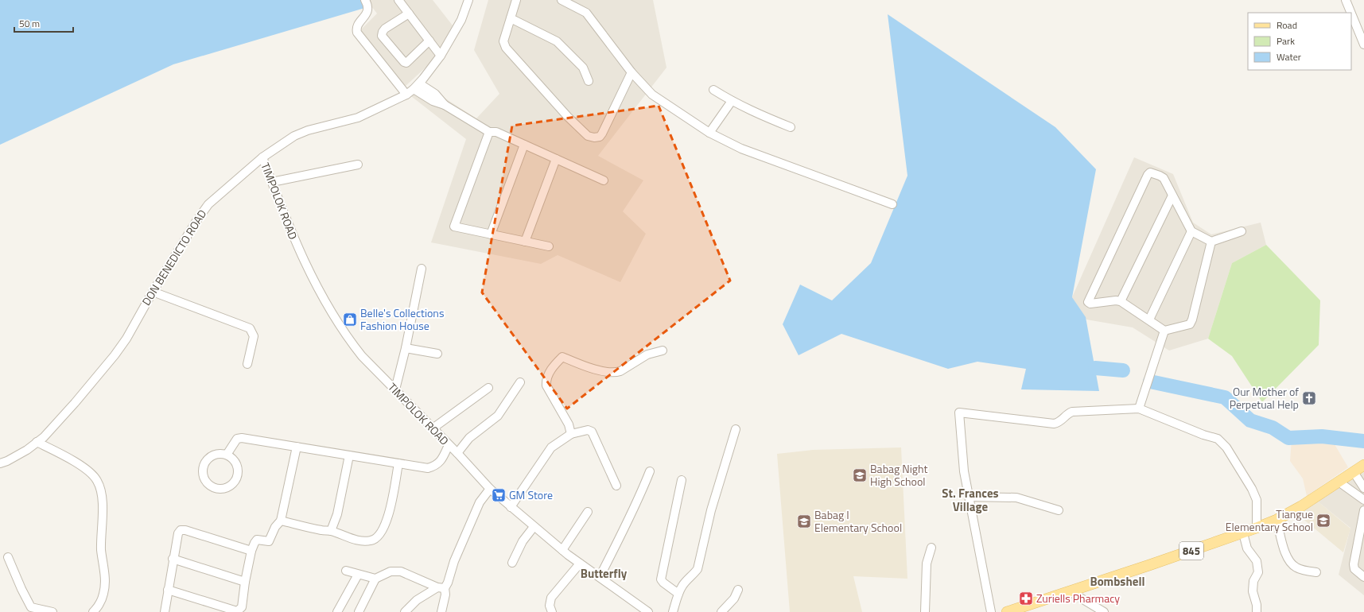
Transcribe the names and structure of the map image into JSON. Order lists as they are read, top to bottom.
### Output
{
  "streets": {
    "main road": ["845"],
    "street": ["TIMPOLOK ROAD", "DON BENEDICTO ROAD"]
  },
  "crossings": [
    ["TIMPOLOK ROAD", "DON BENEDICTO ROAD"]
  ],
  "districts": ["St. Frances Village", "Butterfly", "Bombshell"],
  "places": {
    "shop": ["Belle's Collections Fashion House"],
    "church": ["Our Mother of Perpetual Help"],
    "school or university": ["Babag Night High School", "Tiangue Elementary School", "Babag I Elementary School"],
    "supermarket": ["GM Store"],
    "pharmacy": ["Zuriells Pharmacy"]
  },
  "legend": ["Road", "Park", "Water"],
  "scale_bar": "50 m"
}
